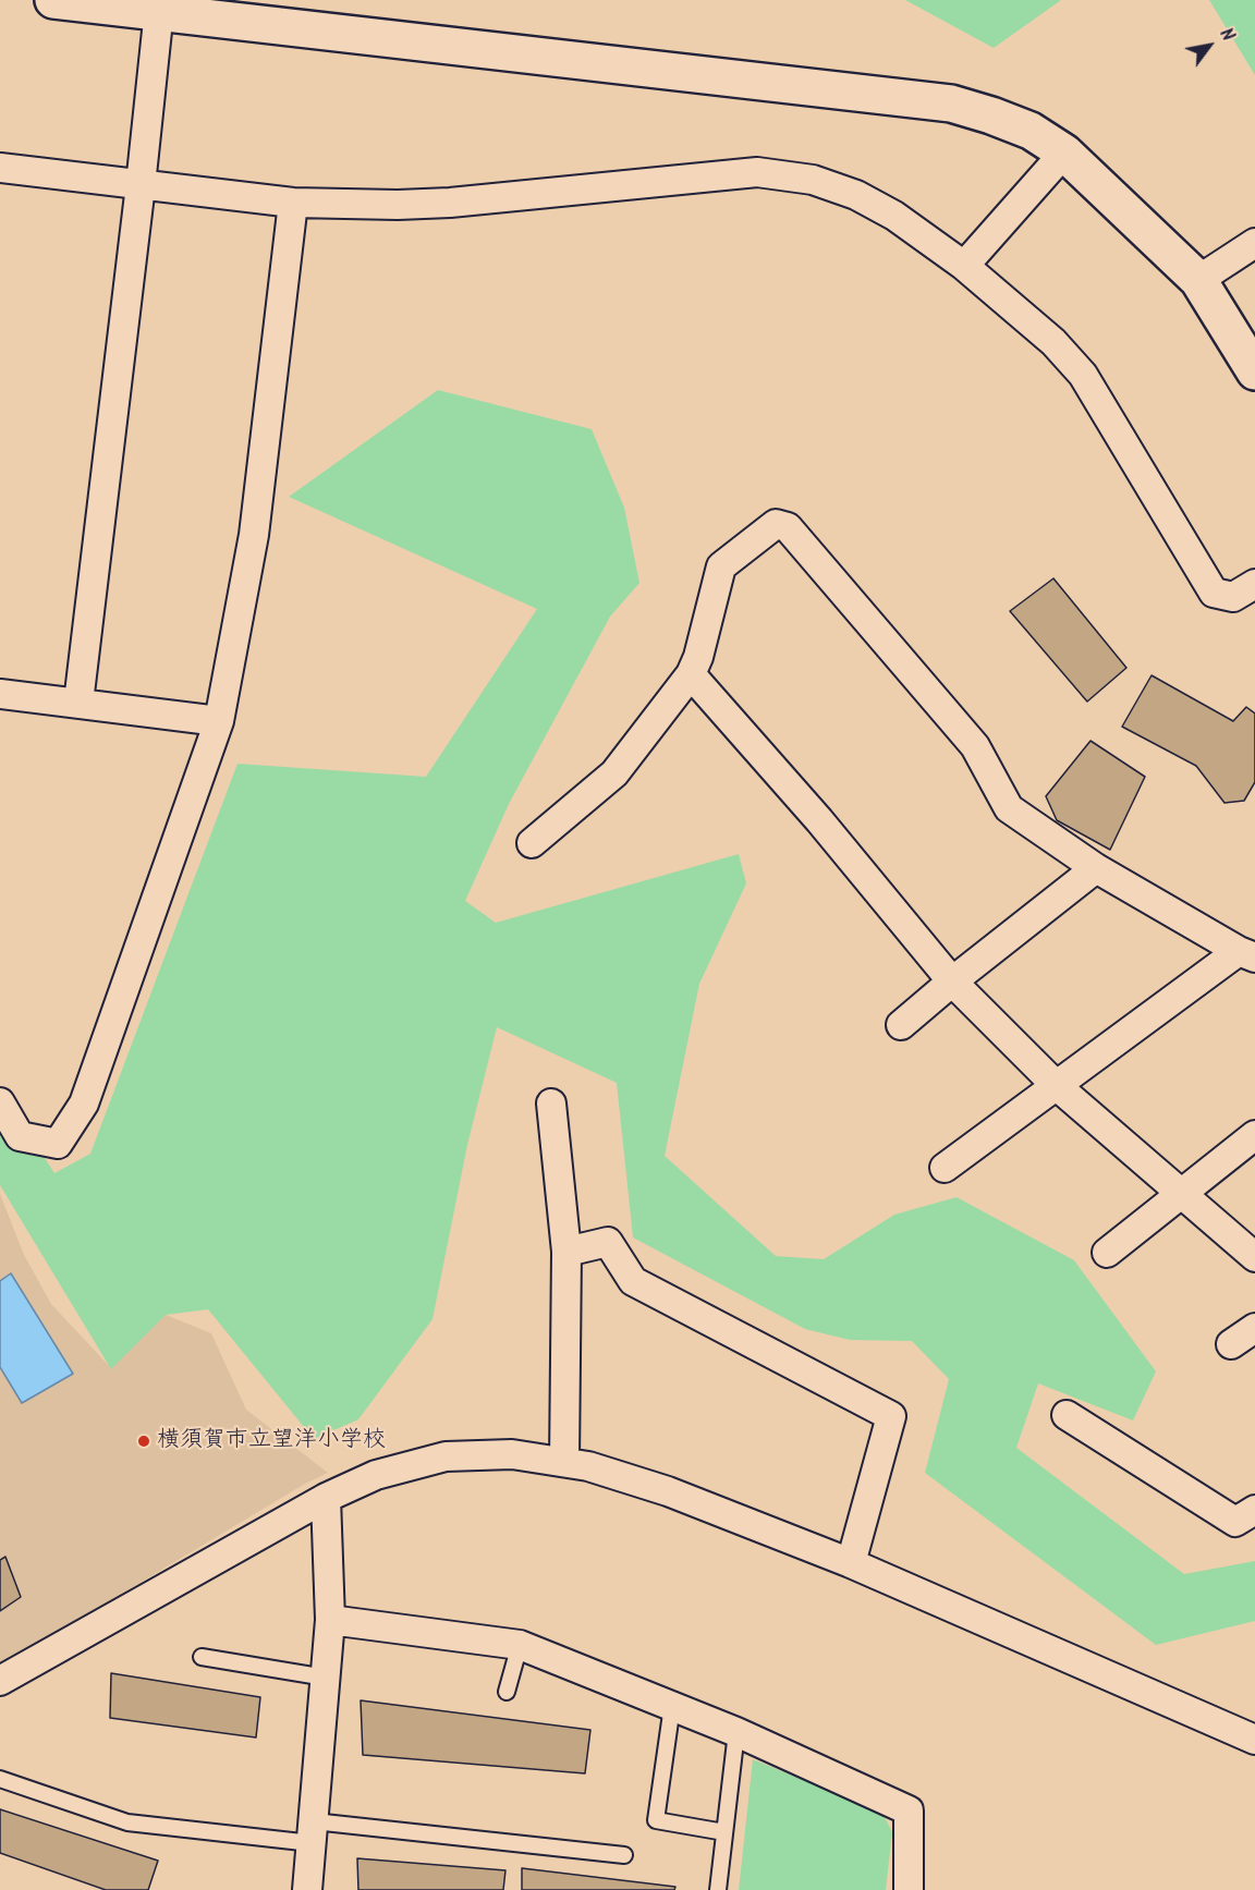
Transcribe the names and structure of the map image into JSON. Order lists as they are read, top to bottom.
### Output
{
  "places": ["横須賀市立望洋小学校"],
  "north": "top right"
}
